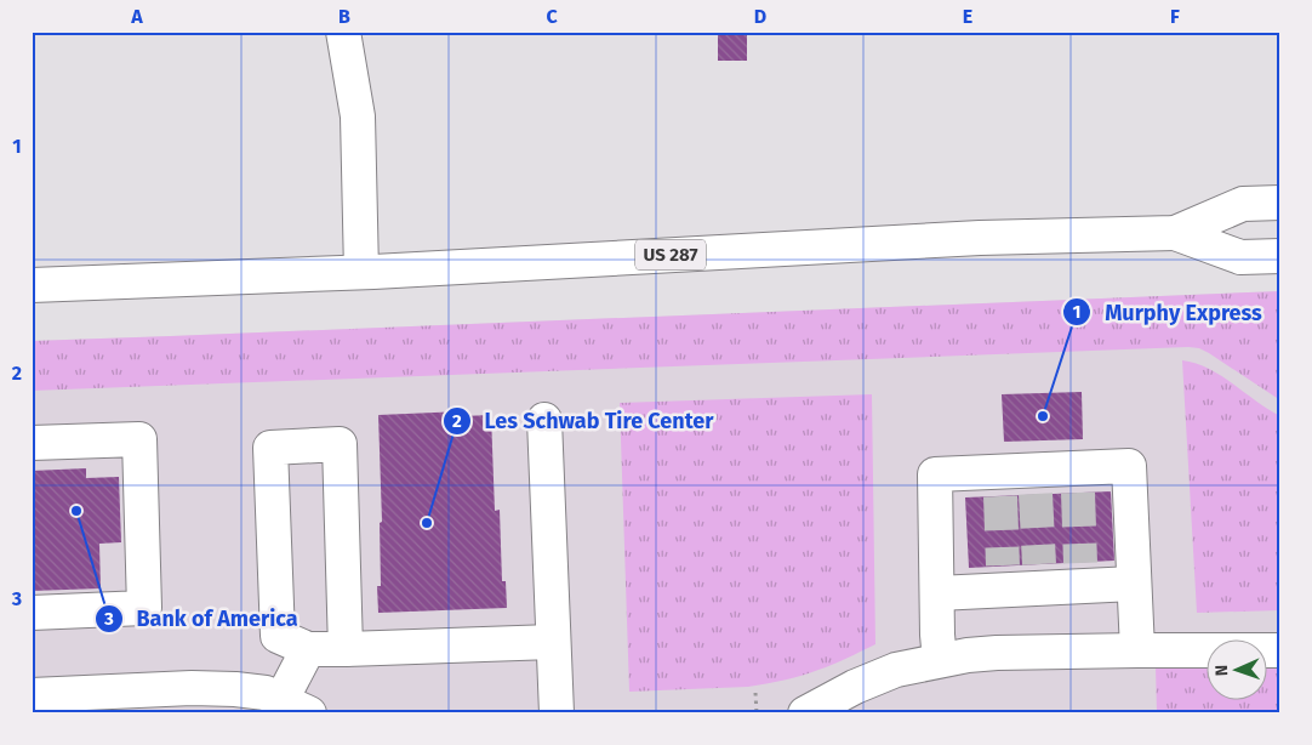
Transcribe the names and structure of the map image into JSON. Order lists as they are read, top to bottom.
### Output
{
  "streets": {
    "main road": ["US 287"]
  },
  "places": ["Murphy Express", "Bank of America", "Les Schwab Tire Center"],
  "north": "left",
  "grid": {
    "columns": [
      "A",
      "B",
      "C",
      "D",
      "E",
      "F"
    ],
    "rows": ["1", "2", "3"]
  }
}
